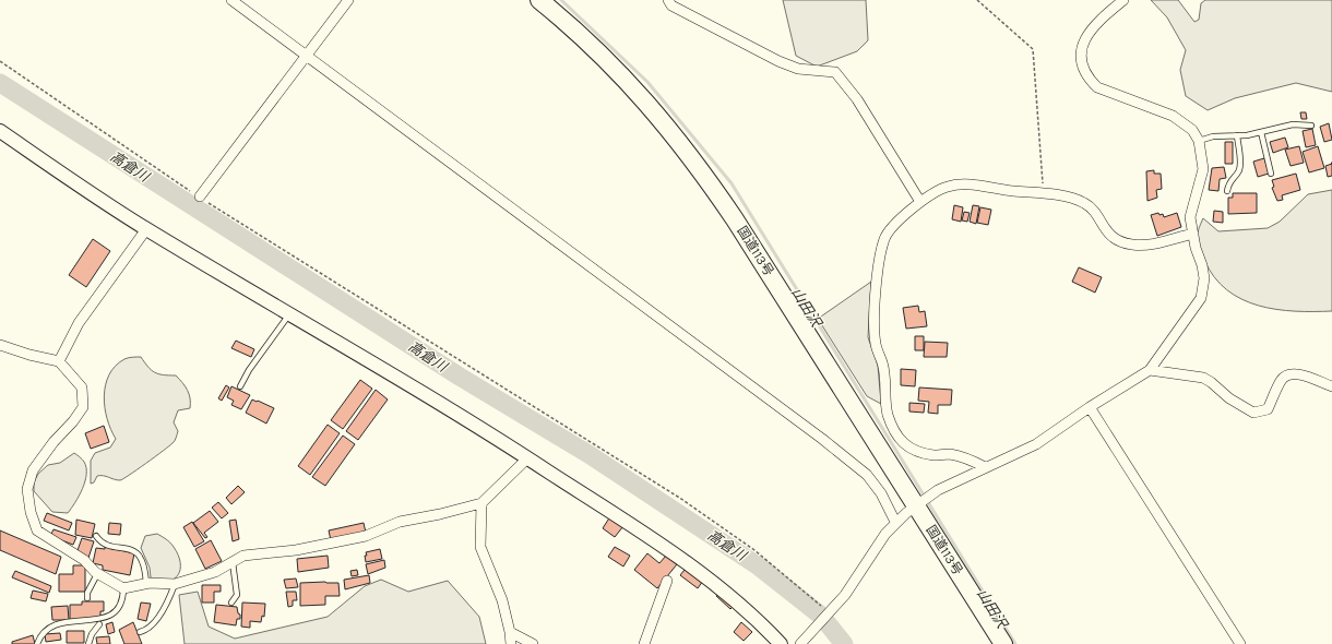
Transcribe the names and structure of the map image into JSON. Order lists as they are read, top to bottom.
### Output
{
  "streets": {
    "highway": ["国道113号"]
  },
  "water": ["高倉川", "山田沢"]
}
